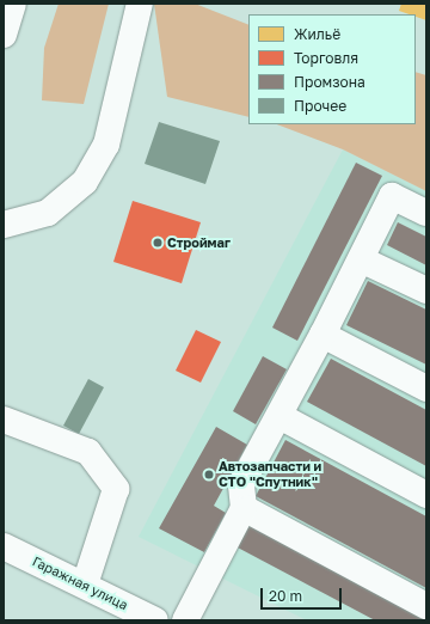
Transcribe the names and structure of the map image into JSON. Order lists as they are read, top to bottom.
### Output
{
  "streets": {
    "street": ["Гаражная улица"]
  },
  "places": ["Строймаг", "Автозапчасти и СТО \"Спутник\""],
  "legend": [
    "Жильё",
    "Торговля",
    "Промзона",
    "Прочее"
  ],
  "scale_bar": "20 m"
}
